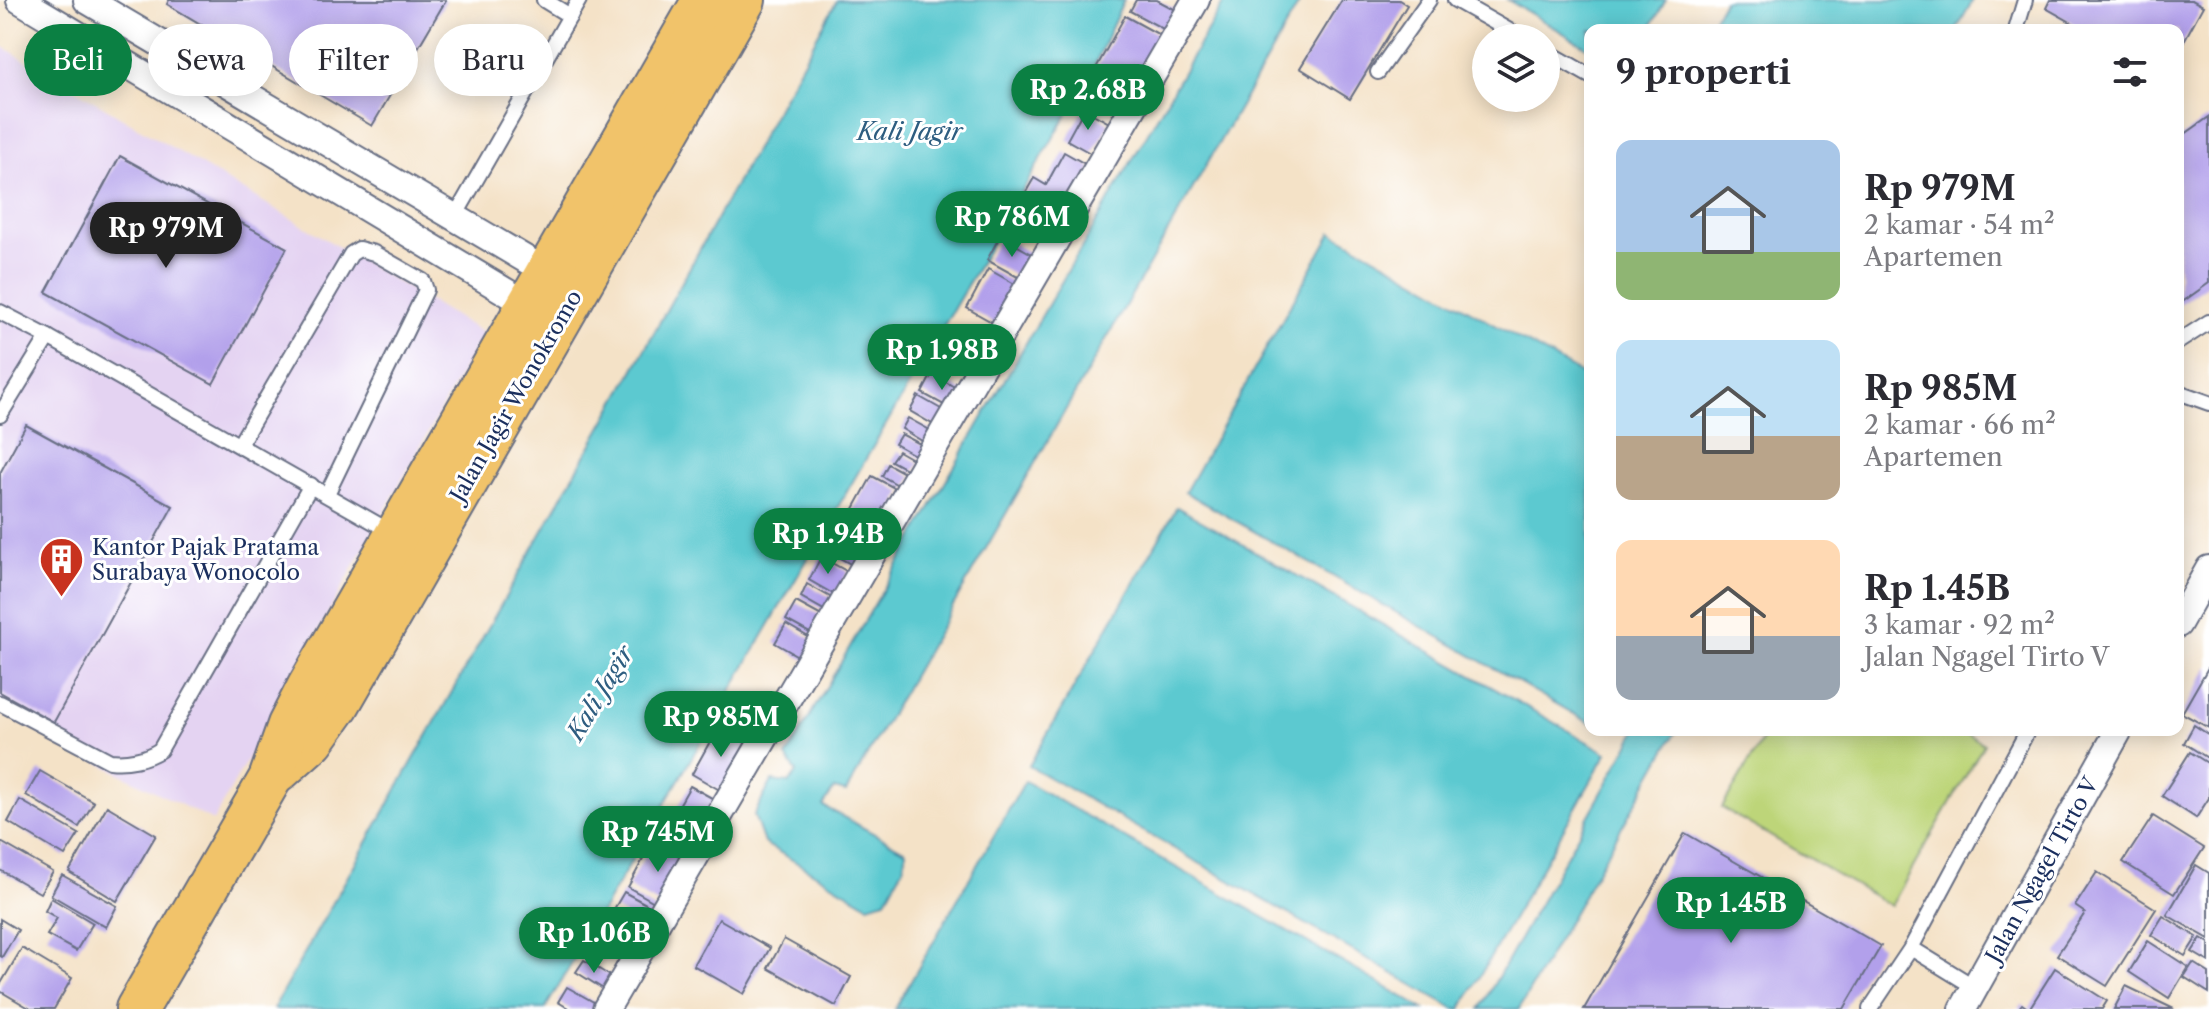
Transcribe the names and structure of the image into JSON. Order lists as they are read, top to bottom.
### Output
{
  "streets": {
    "main road": ["Jalan Jagir Wonokromo"],
    "street": ["Jalan Ngagel Tirto V"]
  },
  "water": ["Kali Jagir"],
  "places": {
    "building": ["Kantor Pajak Pratama Surabaya Wonocolo"]
  },
  "page": {
    "chip": [
      "Beli",
      "Sewa",
      "Filter",
      "Baru"
    ],
    "heading": "9 properti",
    "price": [
      "Rp 2.68B",
      "Rp 786M",
      "Rp 979M",
      "Rp 1.98B",
      "Rp 1.94B",
      "Rp 985M",
      "Rp 745M",
      "Rp 1.45B",
      "Rp 1.06B"
    ],
    "list": [
      {
        "name": "Rp 979M",
        "note": "2 kamar · 54 m² · Apartemen"
      },
      {
        "name": "Rp 985M",
        "note": "2 kamar · 66 m² · Apartemen"
      },
      {
        "name": "Rp 1.45B",
        "note": "3 kamar · 92 m² · Jalan Ngagel Tirto V"
      }
    ]
  }
}
